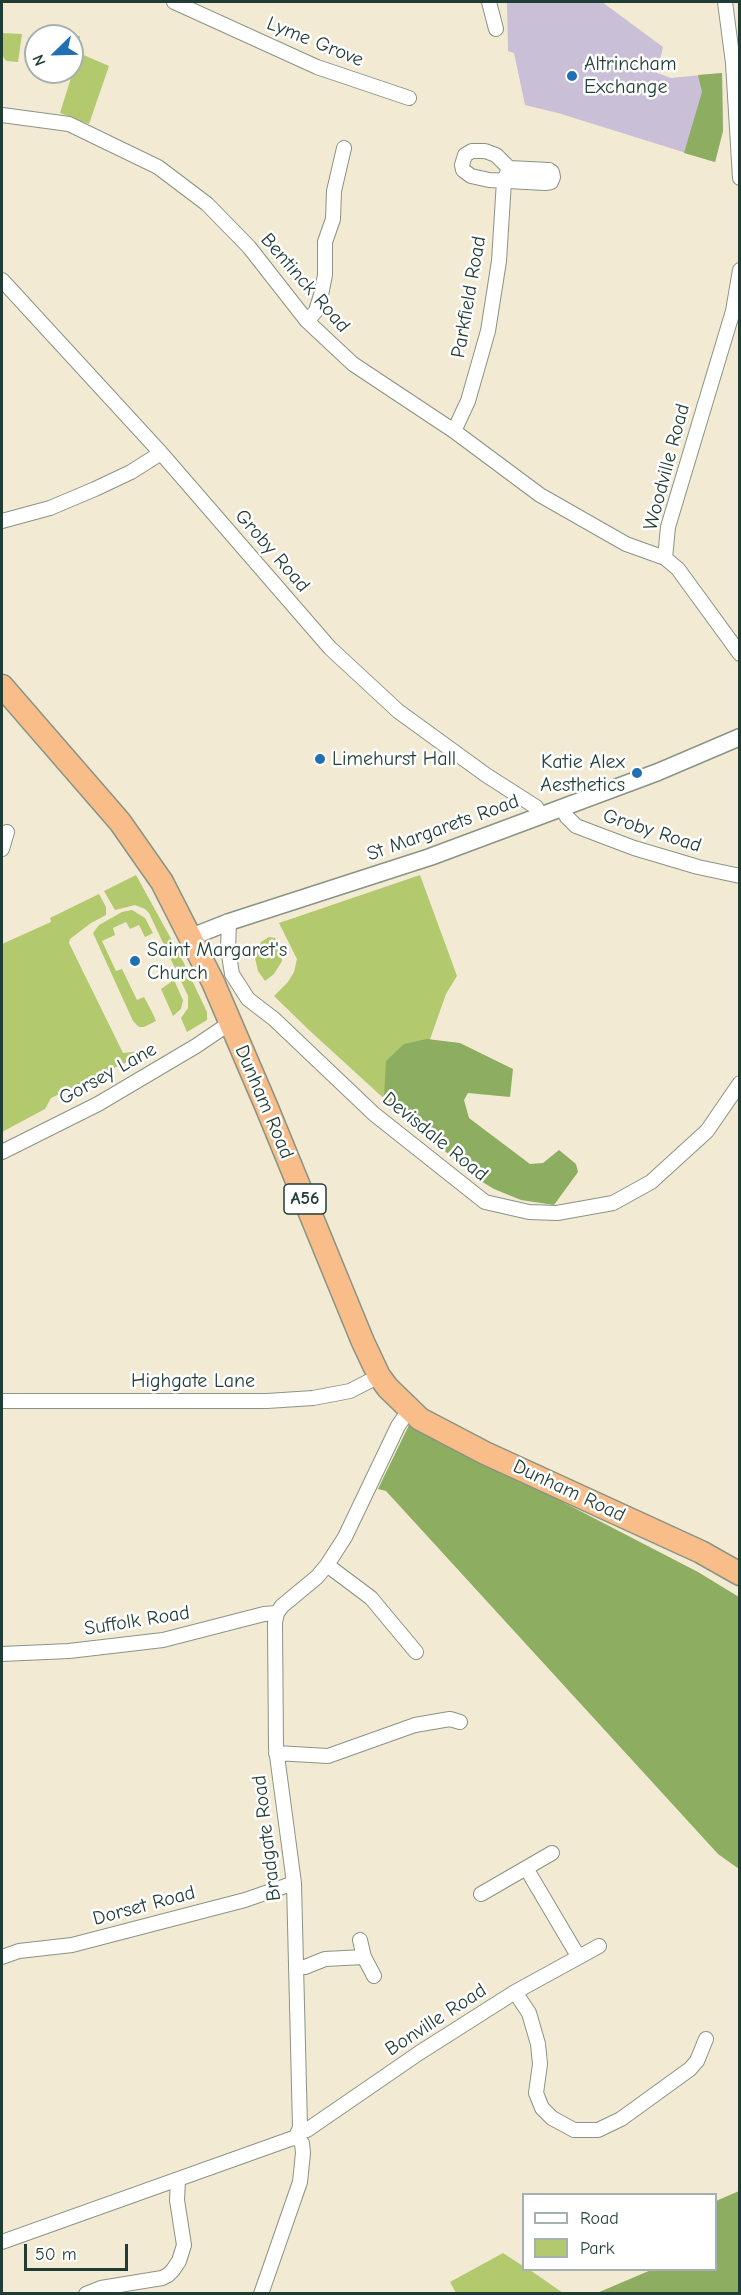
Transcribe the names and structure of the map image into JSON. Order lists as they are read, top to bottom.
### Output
{
  "streets": {
    "highway": ["Dunham Road", "A56"],
    "street": [
      "Lyme Grove",
      "Bentinck Road",
      "Parkfield Road",
      "Woodville Road",
      "Groby Road",
      "St Margarets Road",
      "Gorsey Lane",
      "Devisdale Road",
      "Highgate Lane",
      "Suffolk Road",
      "Bradgate Road",
      "Dorset Road",
      "Bonville Road"
    ]
  },
  "crossings": [
    ["Bentinck Road", "Parkfield Road"],
    ["Bentinck Road", "Woodville Road"],
    ["Groby Road", "St Margarets Road"],
    ["St Margarets Road", "Dunham Road"],
    ["St Margarets Road", "Devisdale Road"],
    ["Gorsey Lane", "Dunham Road"],
    ["Dunham Road", "Highgate Lane"],
    ["Suffolk Road", "Bradgate Road"],
    ["Bradgate Road", "Dorset Road"],
    ["Bradgate Road", "Bonville Road"]
  ],
  "places": [
    "Altrincham Exchange",
    "Limehurst Hall",
    "Katie Alex Aesthetics",
    "Saint Margaret's Church"
  ],
  "legend": ["Road", "Park"],
  "scale_bar": "50 m",
  "north": "bottom left"
}
